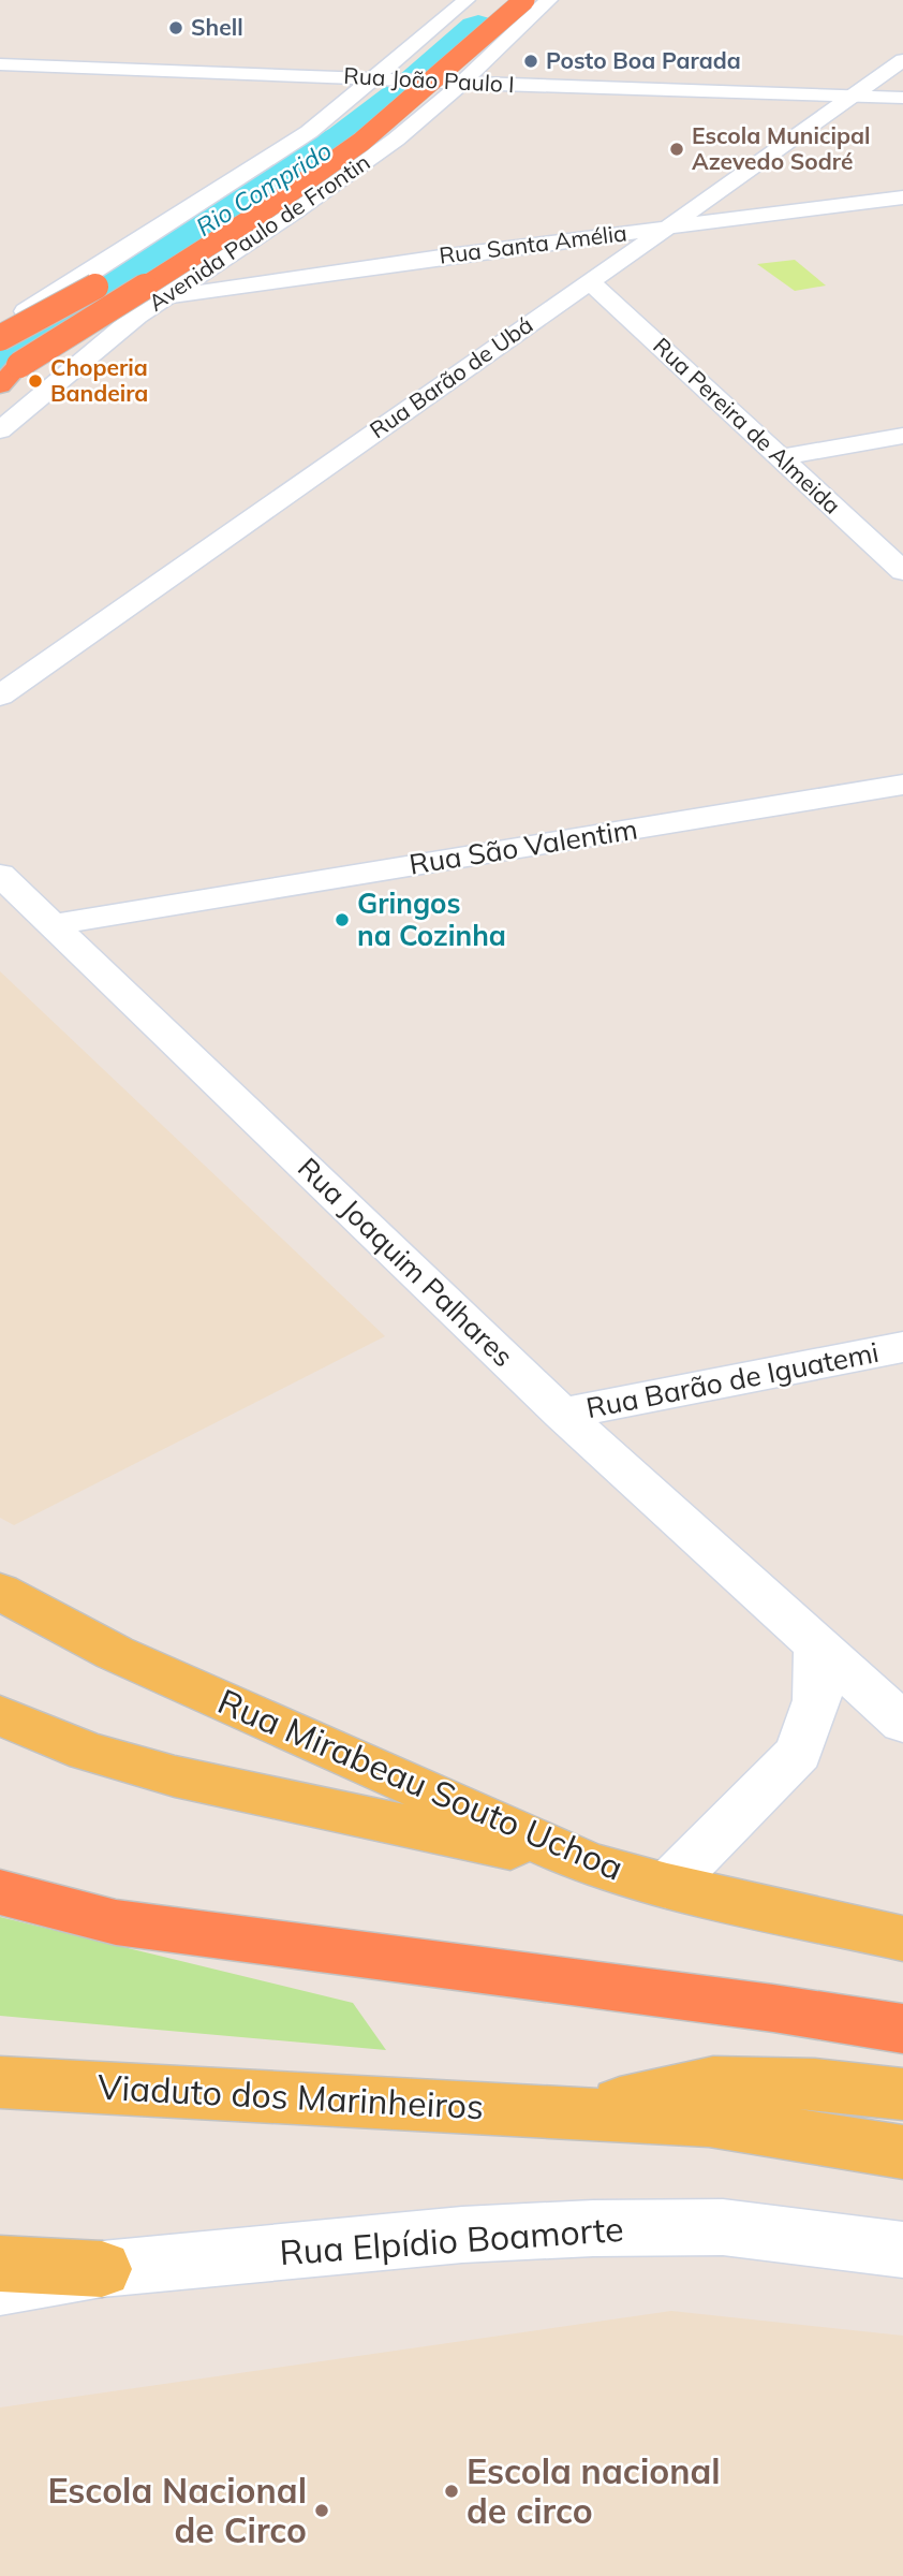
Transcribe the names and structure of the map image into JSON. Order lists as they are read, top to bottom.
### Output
{
  "streets": {
    "main road": ["Rua Mirabeau Souto Uchoa", "Viaduto dos Marinheiros"],
    "street": [
      "Rua João Paulo I",
      "Avenida Paulo de Frontin",
      "Rua Santa Amélia",
      "Rua Barão de Ubá",
      "Rua Pereira de Almeida",
      "Rua São Valentim",
      "Rua Joaquim Palhares",
      "Rua Barão de Iguatemi",
      "Rua Elpídio Boamorte"
    ]
  },
  "crossings": [
    ["Rua João Paulo I", "Avenida Paulo de Frontin"],
    ["Rua João Paulo I", "Rua Barão de Ubá"],
    ["Avenida Paulo de Frontin", "Rua Santa Amélia"],
    ["Rua Santa Amélia", "Rua Barão de Ubá"],
    ["Rua Barão de Ubá", "Rua Pereira de Almeida"],
    ["Rua São Valentim", "Rua Joaquim Palhares"],
    ["Rua Joaquim Palhares", "Rua Barão de Iguatemi"]
  ],
  "water": ["Rio Comprido"],
  "places": [
    "Shell",
    "Posto Boa Parada",
    "Escola Municipal Azevedo Sodré",
    "Choperia Bandeira",
    "Gringos na Cozinha",
    "Escola nacional de circo",
    "Escola Nacional de Circo"
  ]
}
